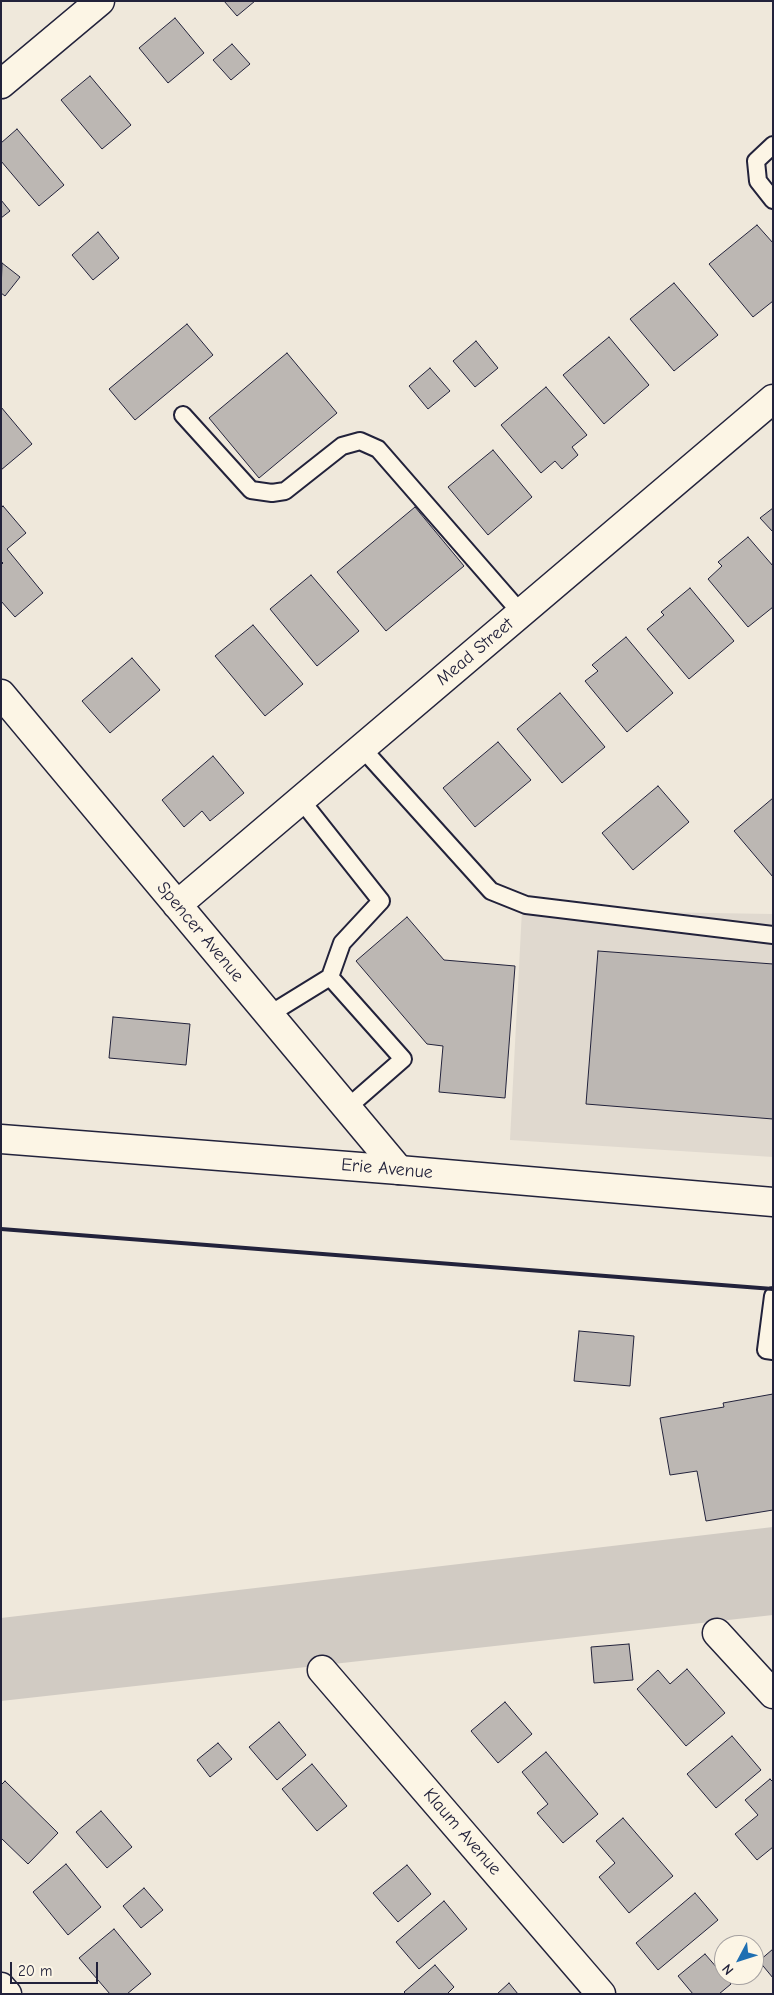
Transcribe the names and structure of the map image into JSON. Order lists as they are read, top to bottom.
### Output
{
  "streets": {
    "street": [
      "Mead Street",
      "Spencer Avenue",
      "Erie Avenue",
      "Klaum Avenue"
    ]
  },
  "crossings": [
    ["Mead Street", "Spencer Avenue"],
    ["Spencer Avenue", "Erie Avenue"]
  ],
  "scale_bar": "20 m",
  "north": "bottom left"
}
